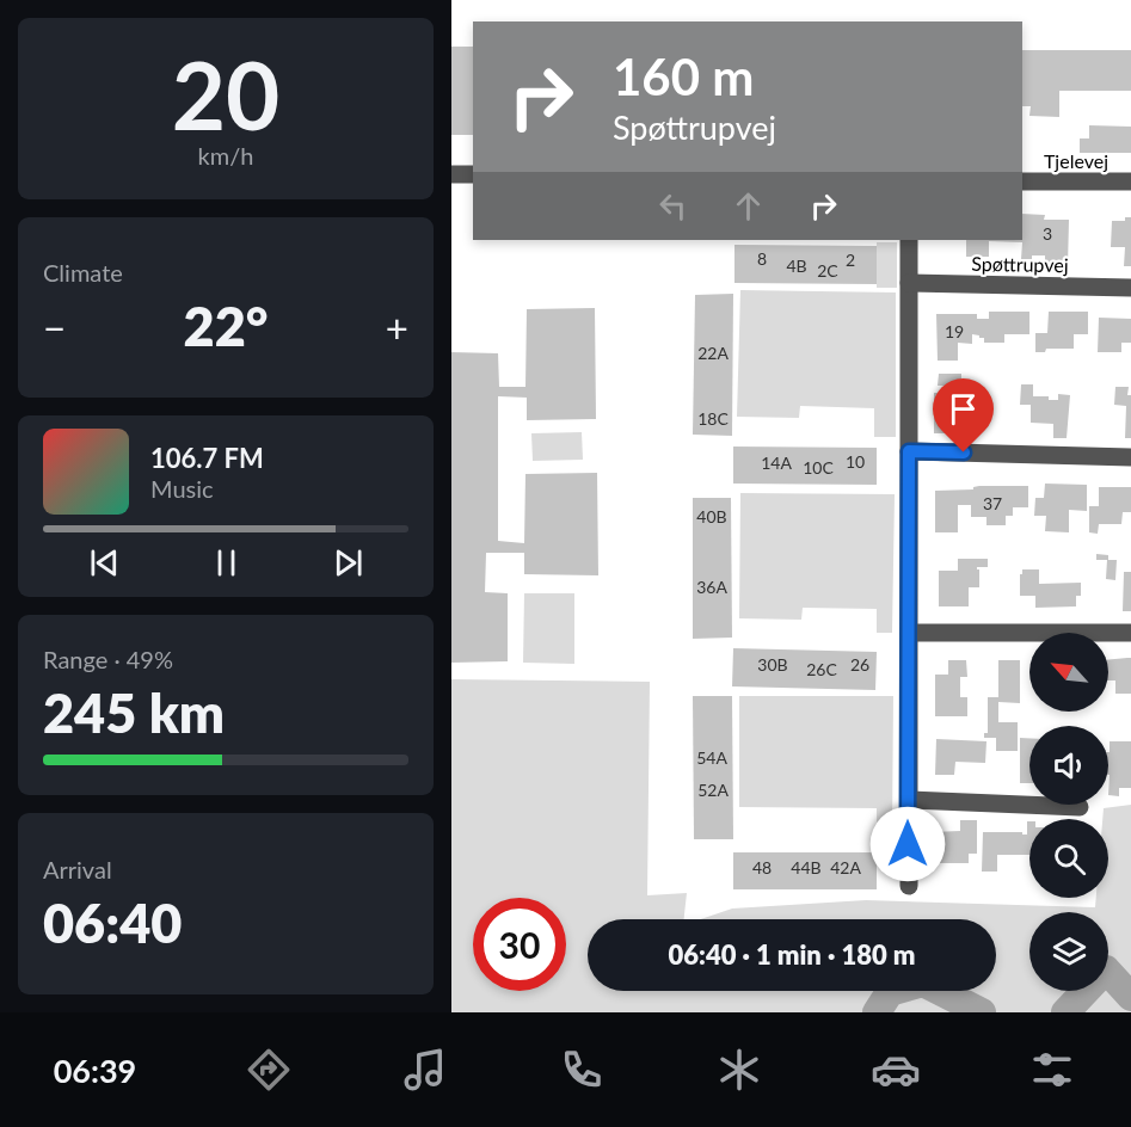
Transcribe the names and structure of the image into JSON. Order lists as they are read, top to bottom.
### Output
{
  "streets": {
    "street": ["Tjelevej", "Spøttrupvej"]
  },
  "house_numbers": [
    "3",
    "8",
    "2",
    "4B",
    "2C",
    "19",
    "22A",
    "18C",
    "10",
    "14A",
    "10C",
    "37",
    "40B",
    "36A",
    "30B",
    "26",
    "26C",
    "54A",
    "52A",
    "48",
    "44B",
    "42A"
  ],
  "north": "top left",
  "page": {
    "tile": [
      ["20", "km/h"],
      "Climate",
      ["Range · 49%", "245 km"],
      ["Arrival", "06:40"]
    ],
    "turn": ["160 m", "Spøttrupvej"],
    "heat": ["−", "22°", "+"],
    "song": ["106.7 FM", "Music"],
    "limit": "30",
    "trip": "06:40 · 1 min · 180 m",
    "tabs": "06:39"
  }
}
